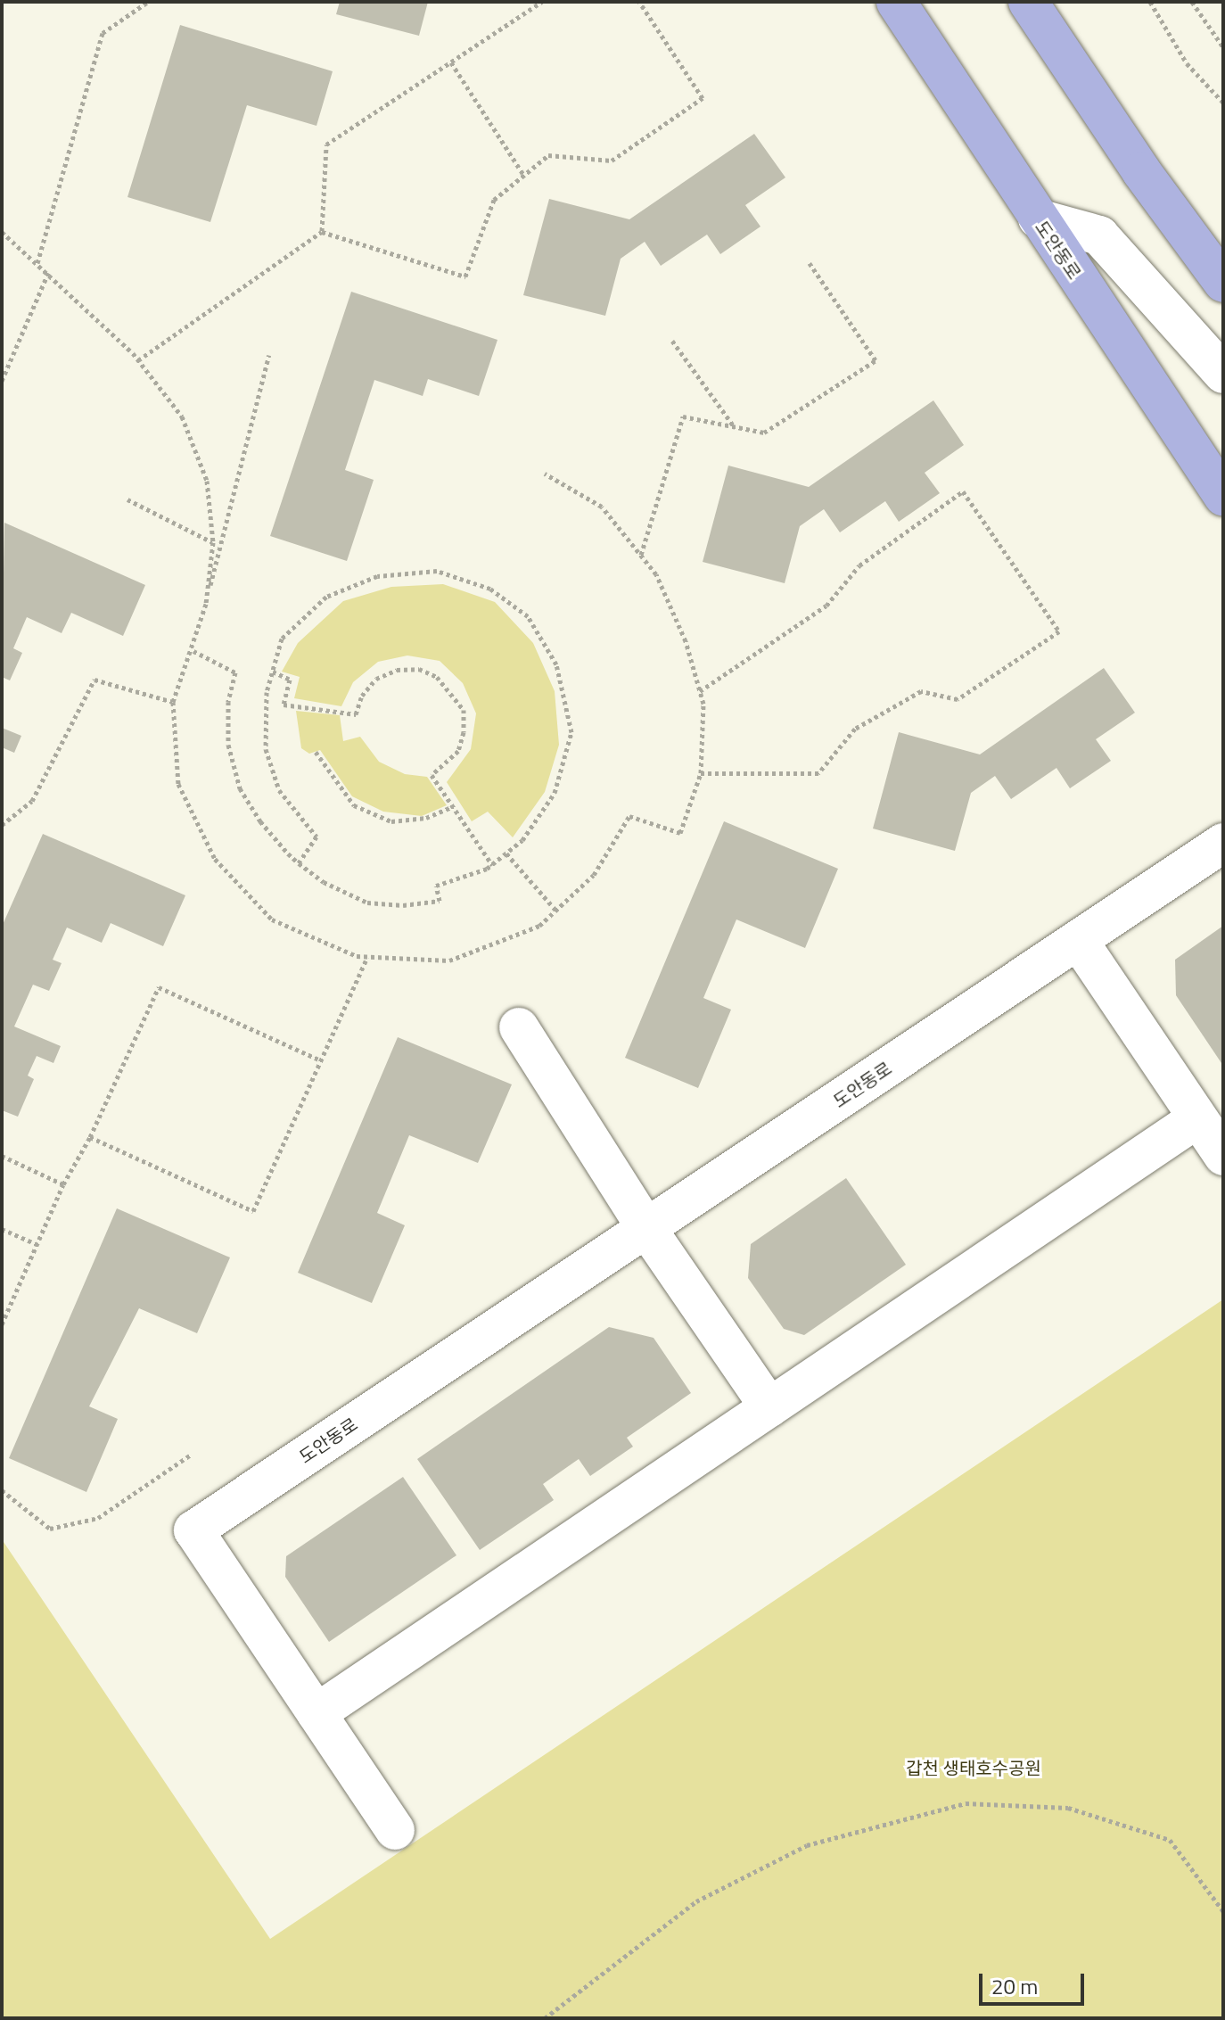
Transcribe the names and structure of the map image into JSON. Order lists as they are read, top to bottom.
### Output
{
  "streets": {
    "main road": ["도안동로"]
  },
  "parks": ["갑천 생태호수공원"],
  "scale_bar": "20 m"
}
